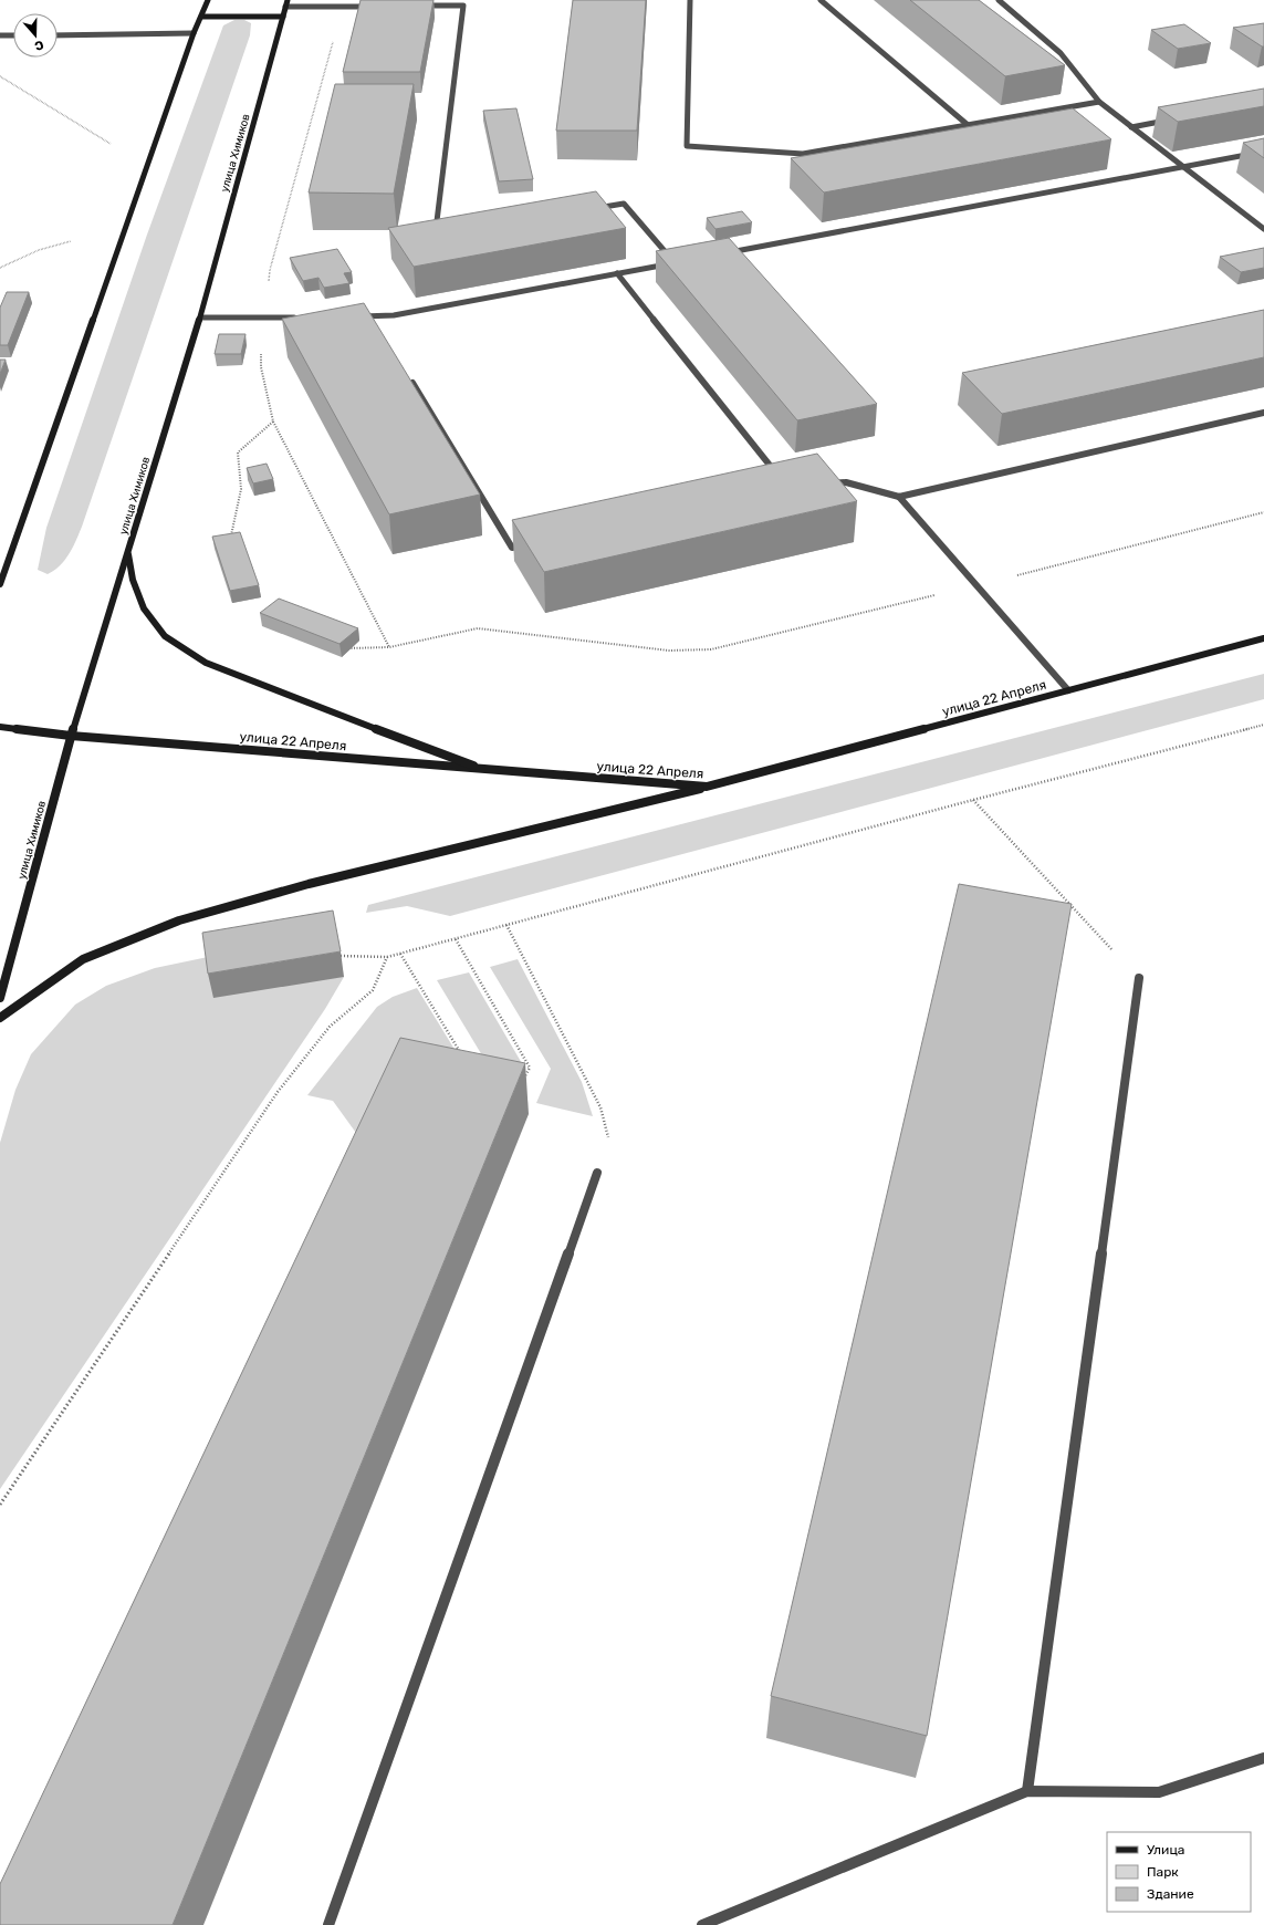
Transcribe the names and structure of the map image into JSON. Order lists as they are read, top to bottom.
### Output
{
  "streets": {
    "main road": ["улица Химиков", "улица 22 Апреля"]
  },
  "crossings": [
    ["улица Химиков", "улица 22 Апреля"]
  ],
  "legend": ["Улица", "Парк", "Здание"],
  "north": "bottom"
}
